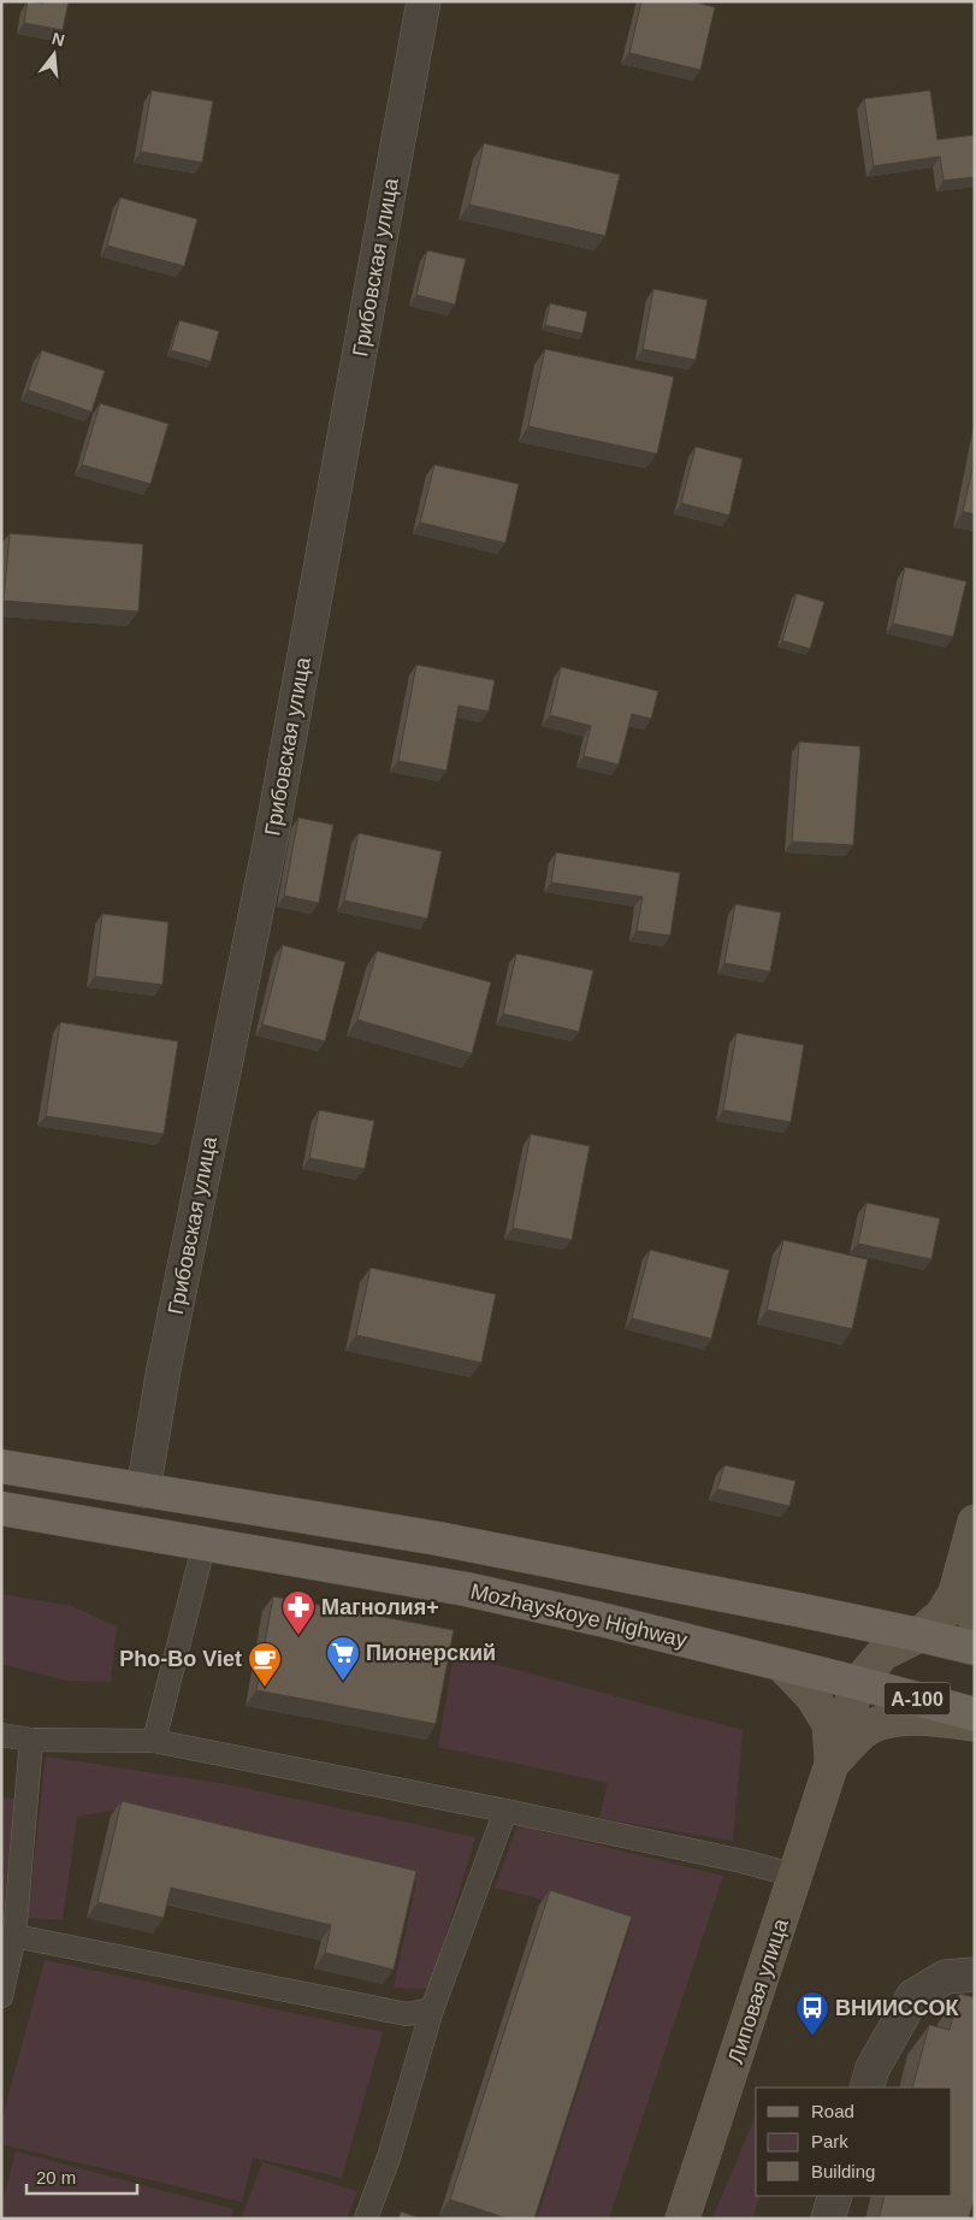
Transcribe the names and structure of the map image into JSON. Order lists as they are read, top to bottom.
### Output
{
  "streets": {
    "main road": ["Mozhayskoye Highway", "А-100"],
    "street": ["Грибовская улица", "Липовая улица"]
  },
  "crossings": [
    ["Mozhayskoye Highway", "Липовая улица"]
  ],
  "places": {
    "pharmacy": ["Магнолия+"],
    "supermarket": ["Пионерский"],
    "cafe": ["Pho-Bo Viet"],
    "bus stop": ["ВНИИССОК"]
  },
  "legend": ["Road", "Park", "Building"],
  "scale_bar": "20 m",
  "north": "top"
}
